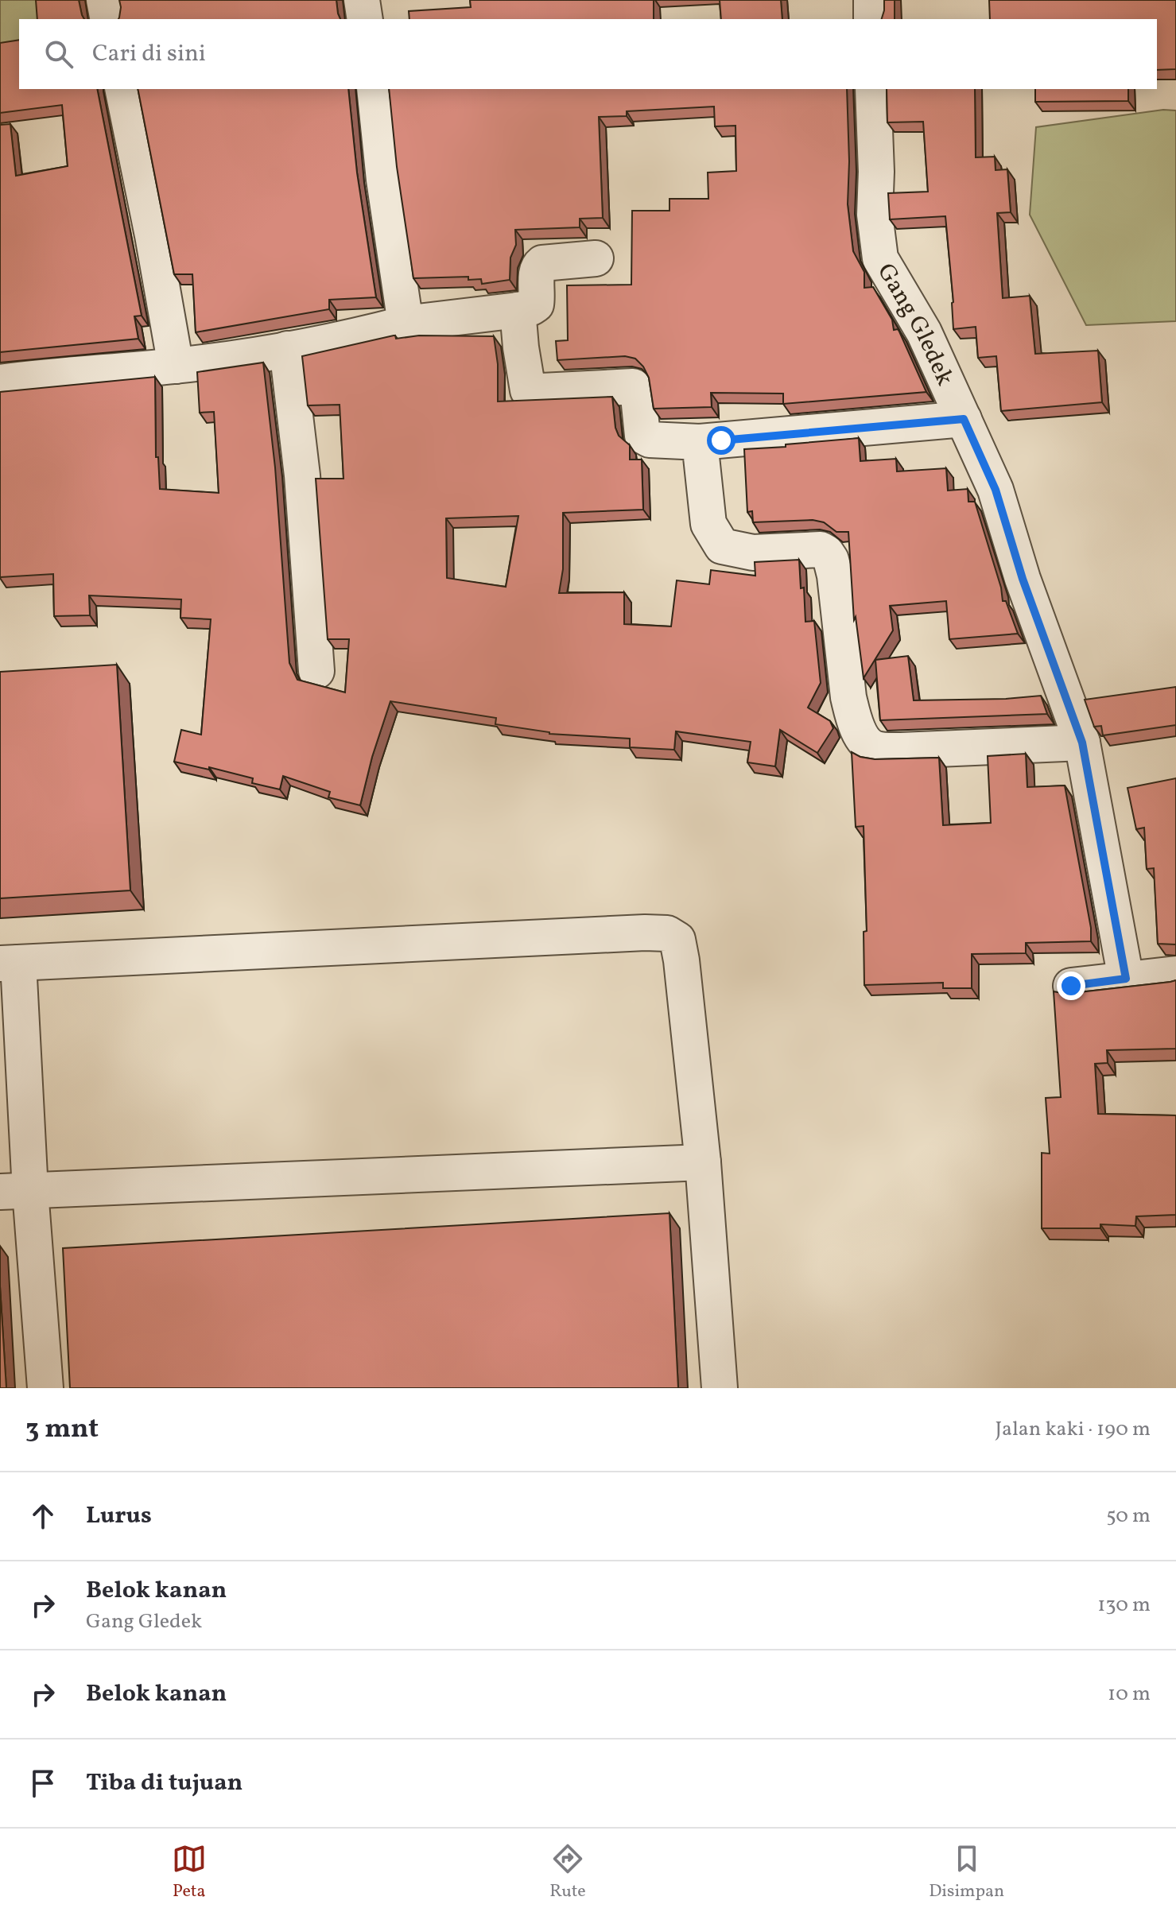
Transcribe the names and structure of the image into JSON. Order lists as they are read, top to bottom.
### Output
{
  "streets": {
    "street": ["Gang Gledek"]
  },
  "page": {
    "search": "Cari di sini",
    "heading": ["3 mnt", "Jalan kaki · 190 m"],
    "list": [
      ["Lurus", "50 m"],
      ["Belok kanan", "Gang Gledek", "130 m"],
      ["Belok kanan", "10 m"],
      "Tiba di tujuan"
    ],
    "nav": ["Peta", "Rute", "Disimpan"]
  }
}
